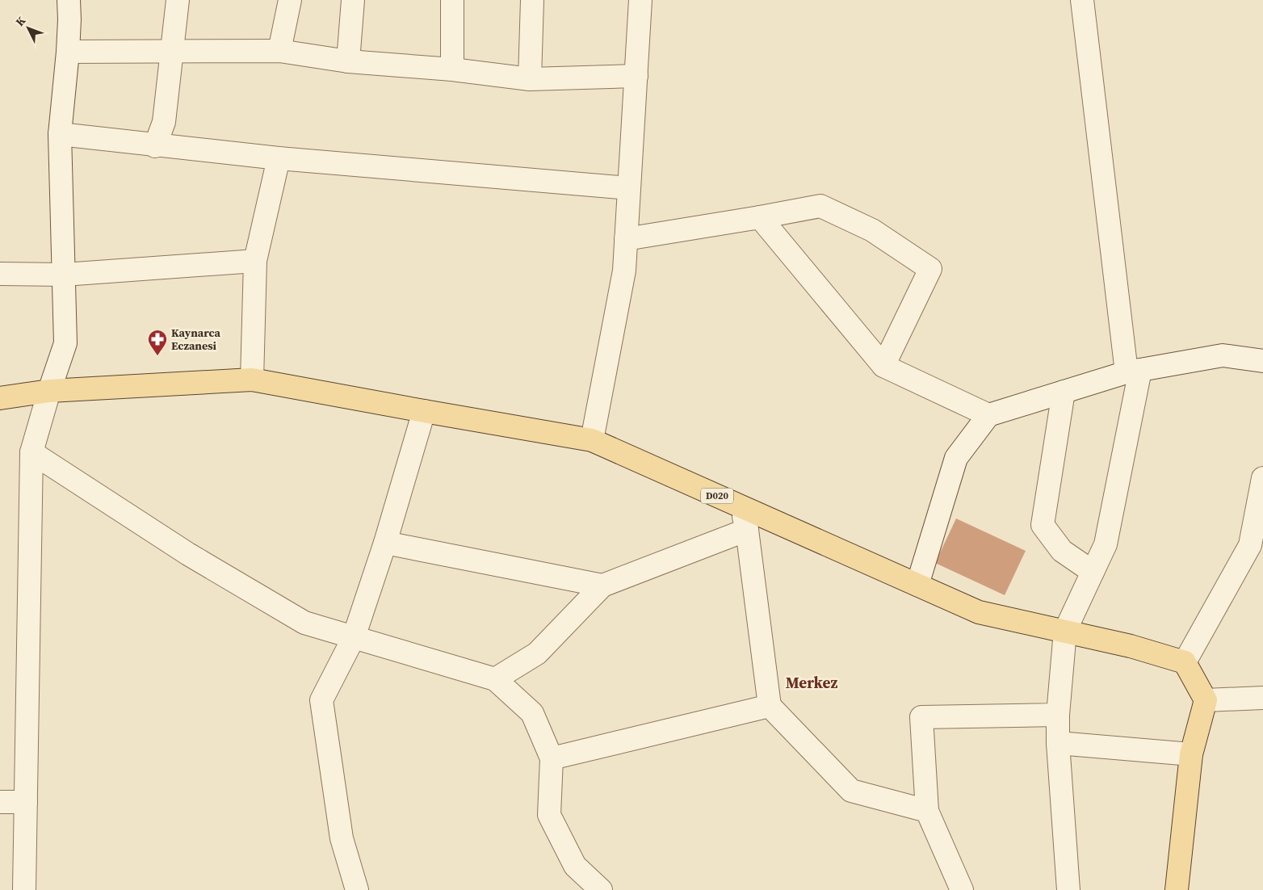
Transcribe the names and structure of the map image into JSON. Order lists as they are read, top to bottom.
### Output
{
  "streets": {
    "main road": ["D020"]
  },
  "districts": ["Merkez"],
  "places": {
    "pharmacy": ["Kaynarca Eczanesi"]
  },
  "north": "top left"
}
